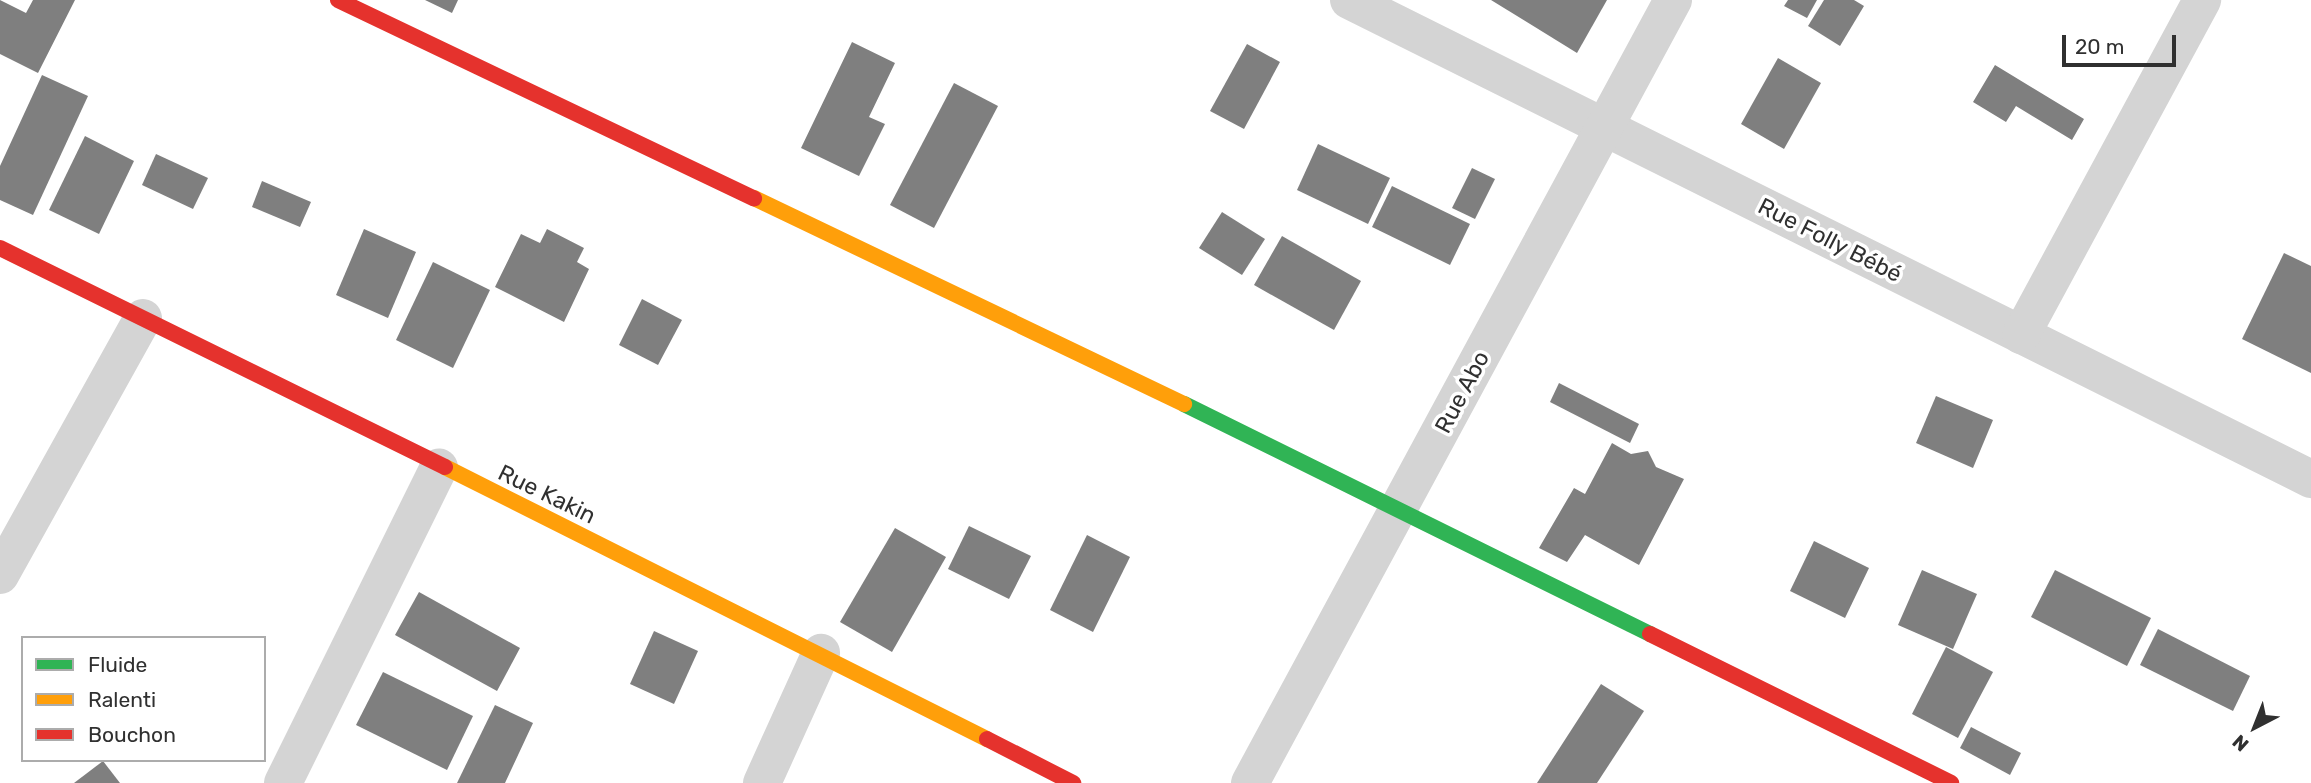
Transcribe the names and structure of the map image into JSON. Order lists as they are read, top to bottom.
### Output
{
  "streets": {
    "street": ["Rue Folly Bébé", "Rue Abo", "Rue Kakin"]
  },
  "crossings": [
    ["Rue Folly Bébé", "Rue Abo"]
  ],
  "legend": ["Fluide", "Ralenti", "Bouchon"],
  "scale_bar": "20 m",
  "north": "bottom left"
}
